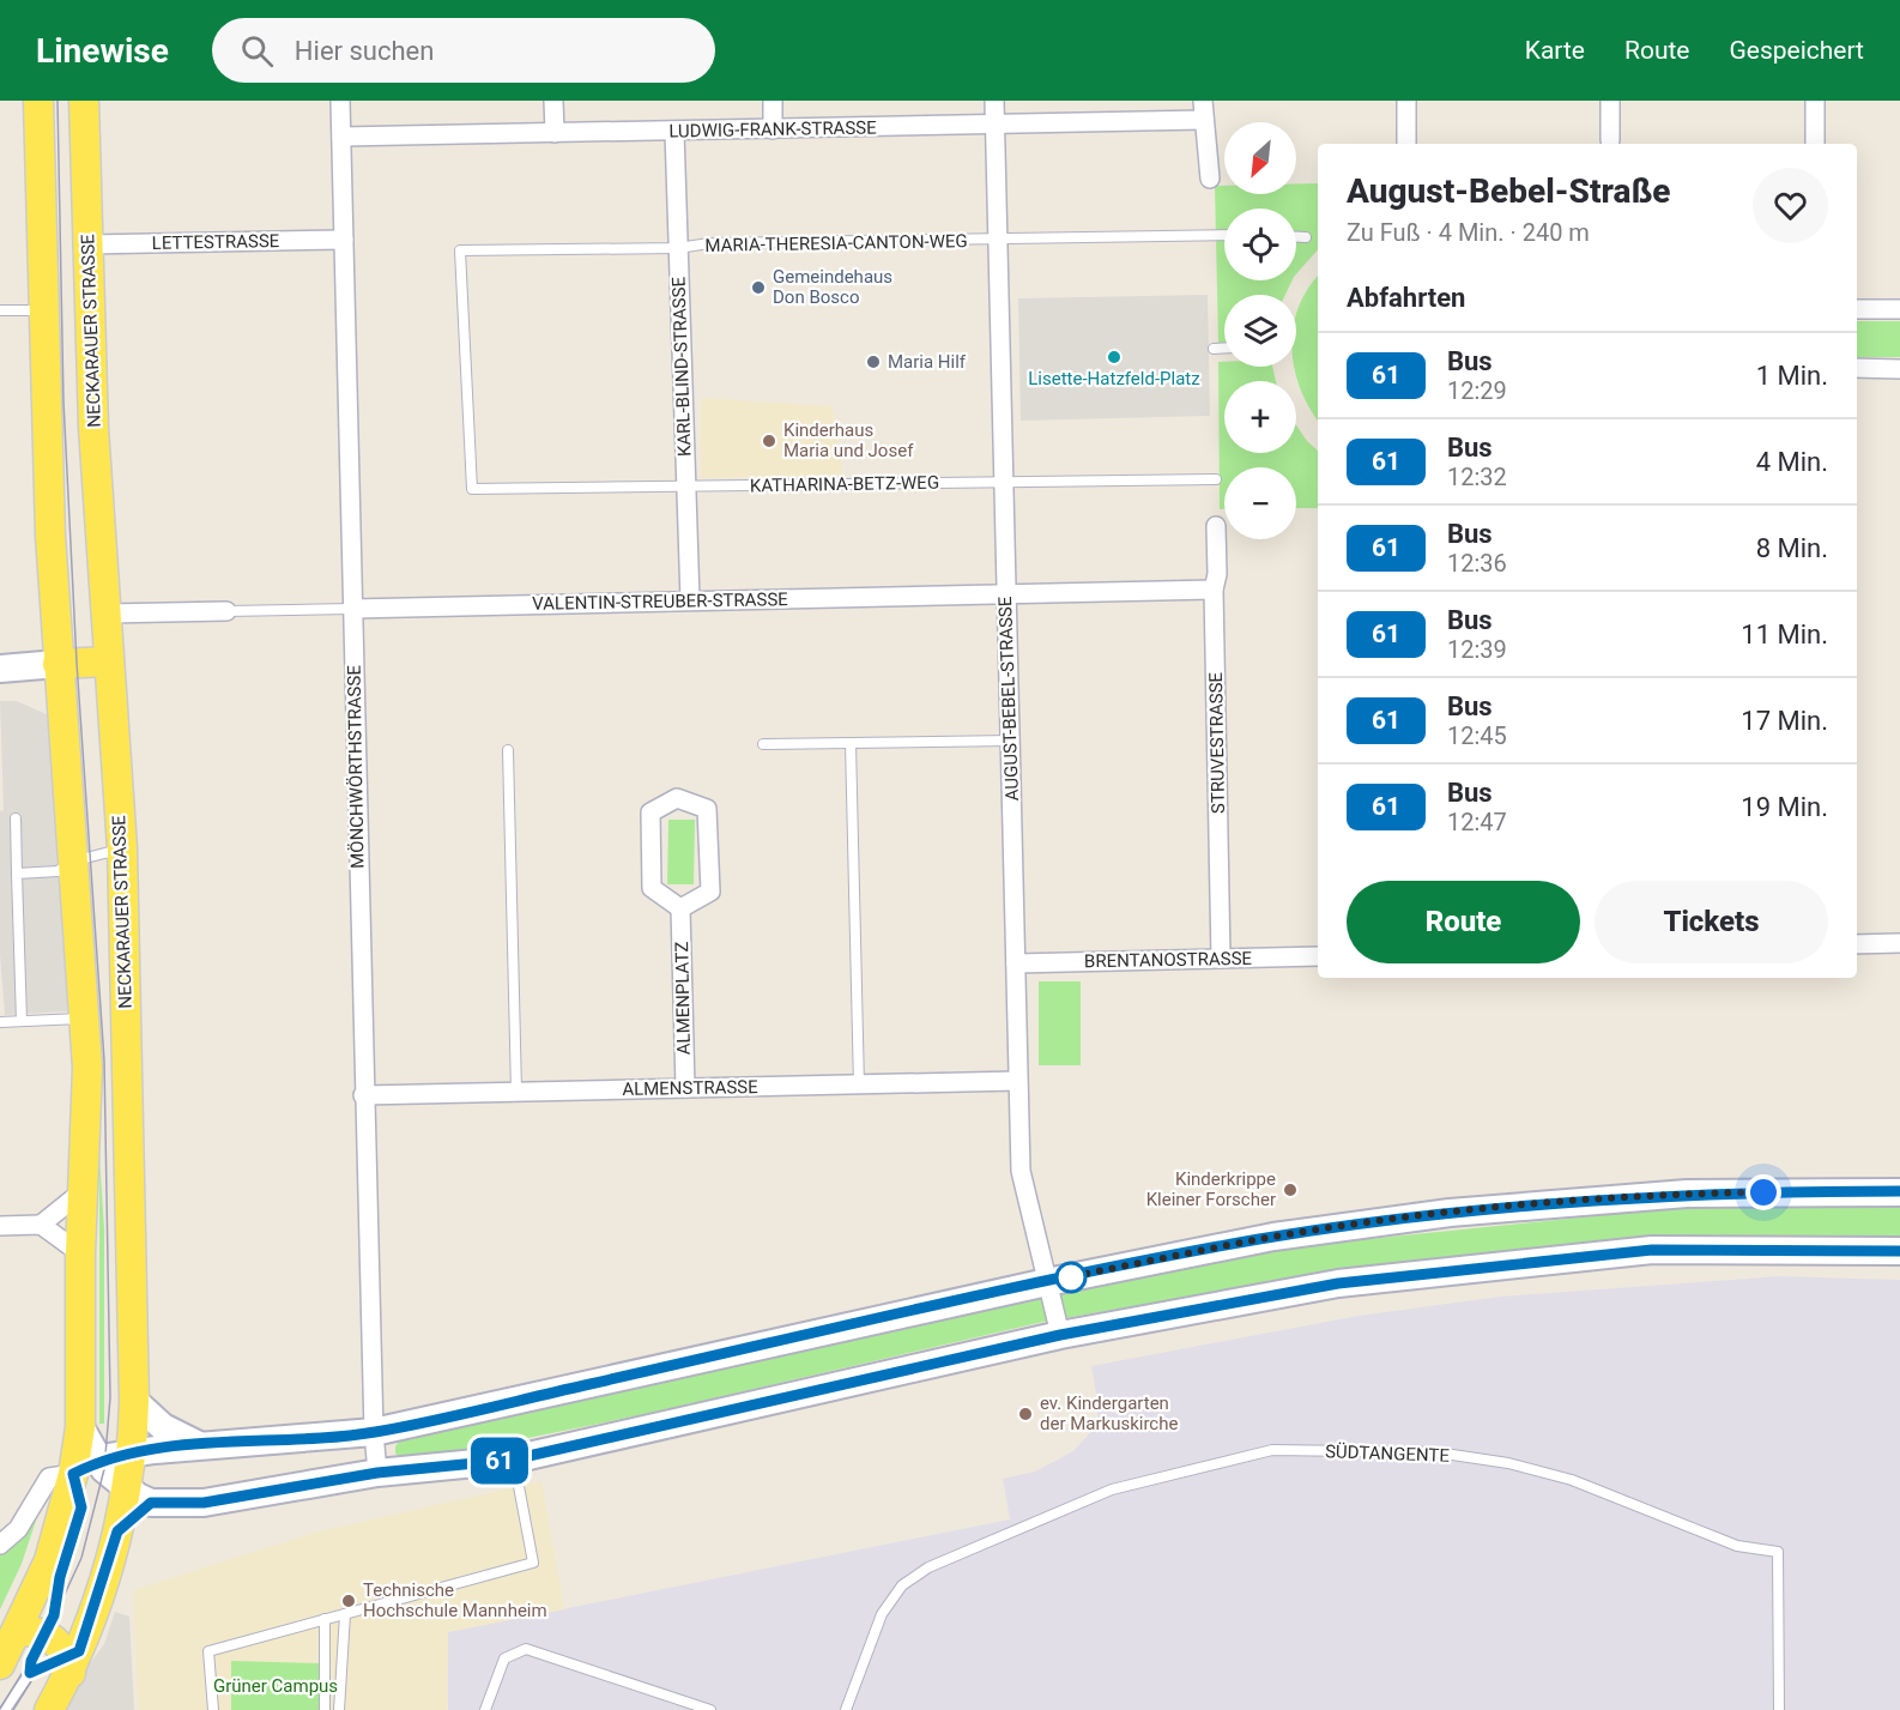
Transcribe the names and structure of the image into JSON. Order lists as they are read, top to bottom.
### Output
{
  "streets": {
    "main road": ["NECKARAUER STRASSE"],
    "street": [
      "LUDWIG-FRANK-STRASSE",
      "LETTESTRASSE",
      "KARL-BLIND-STRASSE",
      "VALENTIN-STREUBER-STRASSE",
      "AUGUST-BEBEL-STRASSE",
      "STRUVESTRASSE",
      "MÖNCHWÖRTHSTRASSE",
      "BRENTANOSTRASSE",
      "ALMENPLATZ",
      "ALMENSTRASSE"
    ],
    "lane": ["MARIA-THERESIA-CANTON-WEG", "KATHARINA-BETZ-WEG", "SÜDTANGENTE"]
  },
  "crossings": [
    ["LUDWIG-FRANK-STRASSE", "KARL-BLIND-STRASSE"],
    ["LUDWIG-FRANK-STRASSE", "AUGUST-BEBEL-STRASSE"],
    ["LUDWIG-FRANK-STRASSE", "MÖNCHWÖRTHSTRASSE"],
    ["LETTESTRASSE", "NECKARAUER STRASSE"],
    ["LETTESTRASSE", "MÖNCHWÖRTHSTRASSE"],
    ["MARIA-THERESIA-CANTON-WEG", "KARL-BLIND-STRASSE"],
    ["MARIA-THERESIA-CANTON-WEG", "KATHARINA-BETZ-WEG"],
    ["MARIA-THERESIA-CANTON-WEG", "AUGUST-BEBEL-STRASSE"],
    ["NECKARAUER STRASSE", "VALENTIN-STREUBER-STRASSE"],
    ["KARL-BLIND-STRASSE", "KATHARINA-BETZ-WEG"],
    ["KARL-BLIND-STRASSE", "VALENTIN-STREUBER-STRASSE"],
    ["KATHARINA-BETZ-WEG", "AUGUST-BEBEL-STRASSE"],
    ["VALENTIN-STREUBER-STRASSE", "AUGUST-BEBEL-STRASSE"],
    ["VALENTIN-STREUBER-STRASSE", "STRUVESTRASSE"],
    ["VALENTIN-STREUBER-STRASSE", "MÖNCHWÖRTHSTRASSE"],
    ["AUGUST-BEBEL-STRASSE", "BRENTANOSTRASSE"],
    ["AUGUST-BEBEL-STRASSE", "ALMENSTRASSE"],
    ["STRUVESTRASSE", "BRENTANOSTRASSE"],
    ["MÖNCHWÖRTHSTRASSE", "ALMENSTRASSE"],
    ["ALMENPLATZ", "ALMENSTRASSE"]
  ],
  "parks": ["Grüner Campus"],
  "places": [
    "Gemeindehaus Don Bosco",
    "Lisette-Hatzfeld-Platz",
    "Maria Hilf",
    "Kinderhaus Maria und Josef",
    "Kinderkrippe Kleiner Forscher",
    "ev. Kindergarten der Markuskirche",
    "Technische Hochschule Mannheim"
  ],
  "lines": ["bus line 61"],
  "north": "bottom left",
  "page": {
    "header": "Linewise",
    "search": "Hier suchen",
    "nav": ["Karte", "Route", "Gespeichert"],
    "on_map": "61",
    "map_buttons": ["+", "−"],
    "heading": [
      ["August-Bebel-Straße", "Zu Fuß · 4 Min. · 240 m"],
      "Abfahrten"
    ],
    "list": [
      {
        "mark": "61",
        "name": "Bus",
        "note": "12:29",
        "value": "1 Min."
      },
      {
        "mark": "61",
        "name": "Bus",
        "note": "12:32",
        "value": "4 Min."
      },
      {
        "mark": "61",
        "name": "Bus",
        "note": "12:36",
        "value": "8 Min."
      },
      {
        "mark": "61",
        "name": "Bus",
        "note": "12:39",
        "value": "11 Min."
      },
      {
        "mark": "61",
        "name": "Bus",
        "note": "12:45",
        "value": "17 Min."
      },
      {
        "mark": "61",
        "name": "Bus",
        "note": "12:47",
        "value": "19 Min."
      }
    ],
    "buttons": ["Route", "Tickets"]
  }
}
